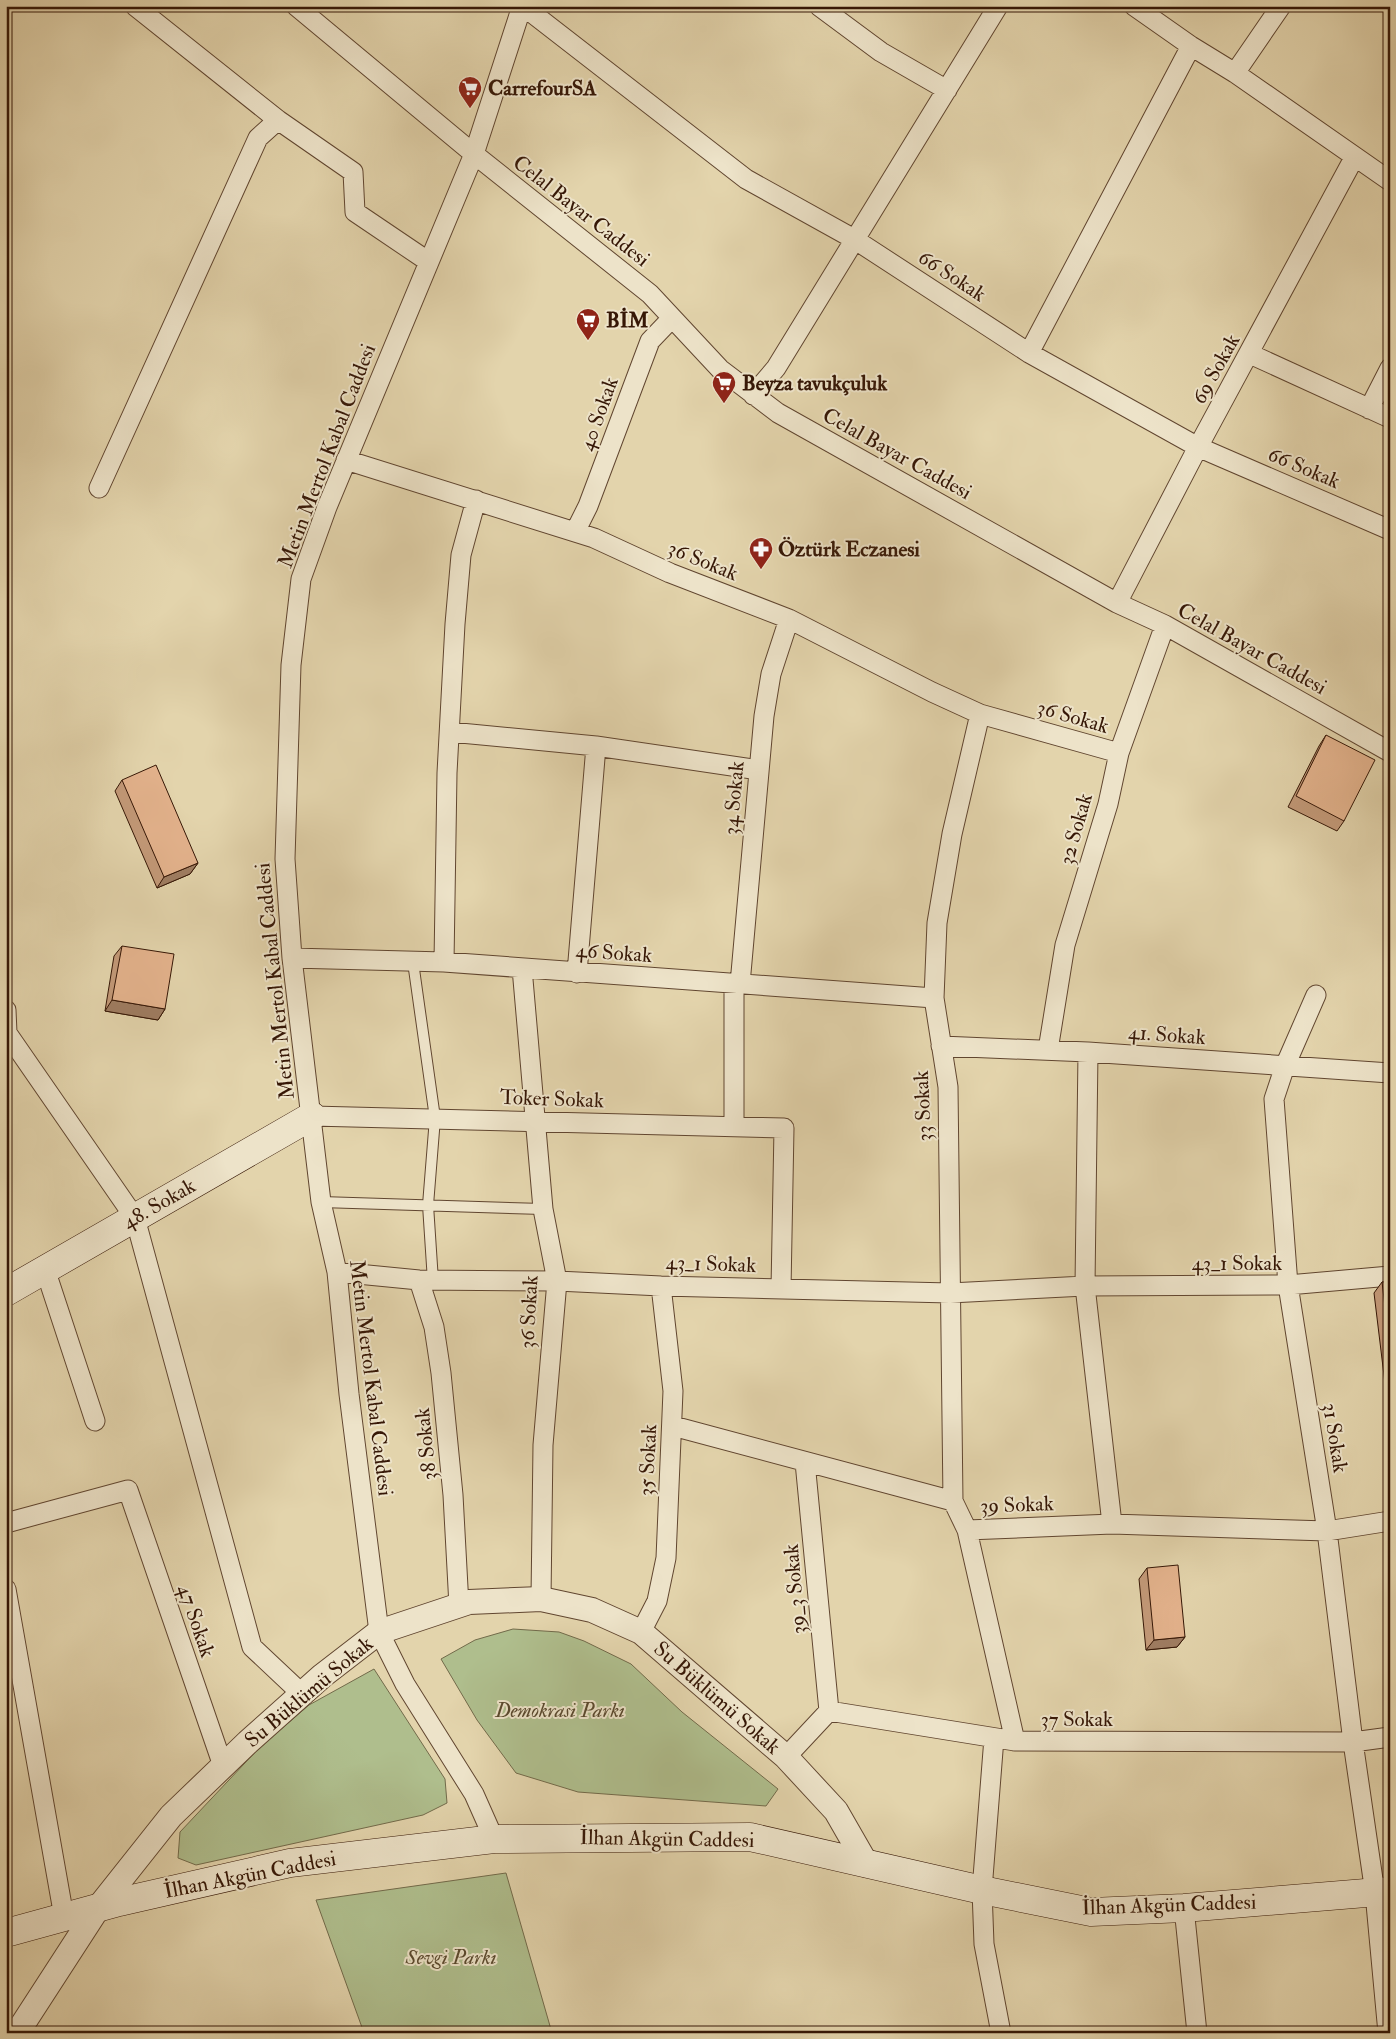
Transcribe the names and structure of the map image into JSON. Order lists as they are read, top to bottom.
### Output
{
  "streets": {
    "main road": ["48. Sokak", "İlhan Akgün Caddesi"],
    "street": [
      "Celal Bayar Caddesi",
      "66 Sokak",
      "69 Sokak",
      "40 Sokak",
      "Metin Mertol Kabal Caddesi",
      "36 Sokak",
      "34 Sokak",
      "32 Sokak",
      "46 Sokak",
      "41. Sokak",
      "Toker Sokak",
      "33 Sokak",
      "43_1 Sokak",
      "31 Sokak",
      "38 Sokak",
      "35 Sokak",
      "39 Sokak",
      "39_3 Sokak",
      "47 Sokak",
      "Su Büklümü Sokak",
      "37 Sokak"
    ]
  },
  "crossings": [
    ["Celal Bayar Caddesi", "69 Sokak"],
    ["Celal Bayar Caddesi", "40 Sokak"],
    ["Celal Bayar Caddesi", "Metin Mertol Kabal Caddesi"],
    ["Celal Bayar Caddesi", "32 Sokak"],
    ["66 Sokak", "69 Sokak"],
    ["66 Sokak", "Metin Mertol Kabal Caddesi"],
    ["40 Sokak", "36 Sokak"],
    ["Metin Mertol Kabal Caddesi", "36 Sokak"],
    ["Metin Mertol Kabal Caddesi", "46 Sokak"],
    ["Metin Mertol Kabal Caddesi", "Toker Sokak"],
    ["Metin Mertol Kabal Caddesi", "48. Sokak"],
    ["Metin Mertol Kabal Caddesi", "43_1 Sokak"],
    ["Metin Mertol Kabal Caddesi", "Su Büklümü Sokak"],
    ["Metin Mertol Kabal Caddesi", "İlhan Akgün Caddesi"],
    ["36 Sokak", "34 Sokak"],
    ["36 Sokak", "32 Sokak"],
    ["36 Sokak", "46 Sokak"],
    ["36 Sokak", "Toker Sokak"],
    ["36 Sokak", "33 Sokak"],
    ["36 Sokak", "43_1 Sokak"],
    ["36 Sokak", "Su Büklümü Sokak"],
    ["34 Sokak", "46 Sokak"],
    ["34 Sokak", "Toker Sokak"],
    ["32 Sokak", "41. Sokak"],
    ["46 Sokak", "33 Sokak"],
    ["41. Sokak", "33 Sokak"],
    ["41. Sokak", "31 Sokak"],
    ["Toker Sokak", "48. Sokak"],
    ["Toker Sokak", "43_1 Sokak"],
    ["33 Sokak", "43_1 Sokak"],
    ["33 Sokak", "39 Sokak"],
    ["43_1 Sokak", "31 Sokak"],
    ["43_1 Sokak", "38 Sokak"],
    ["43_1 Sokak", "35 Sokak"],
    ["31 Sokak", "39 Sokak"],
    ["31 Sokak", "37 Sokak"],
    ["31 Sokak", "İlhan Akgün Caddesi"],
    ["38 Sokak", "Su Büklümü Sokak"],
    ["35 Sokak", "39 Sokak"],
    ["35 Sokak", "Su Büklümü Sokak"],
    ["39 Sokak", "39_3 Sokak"],
    ["39_3 Sokak", "37 Sokak"],
    ["47 Sokak", "Su Büklümü Sokak"],
    ["Su Büklümü Sokak", "İlhan Akgün Caddesi"]
  ],
  "parks": ["Demokrasi Parkı", "Sevgi Parkı"],
  "places": {
    "supermarket": ["CarrefourSA", "BİM", "Beyza tavukçuluk"],
    "pharmacy": ["Öztürk Eczanesi"]
  }
}
